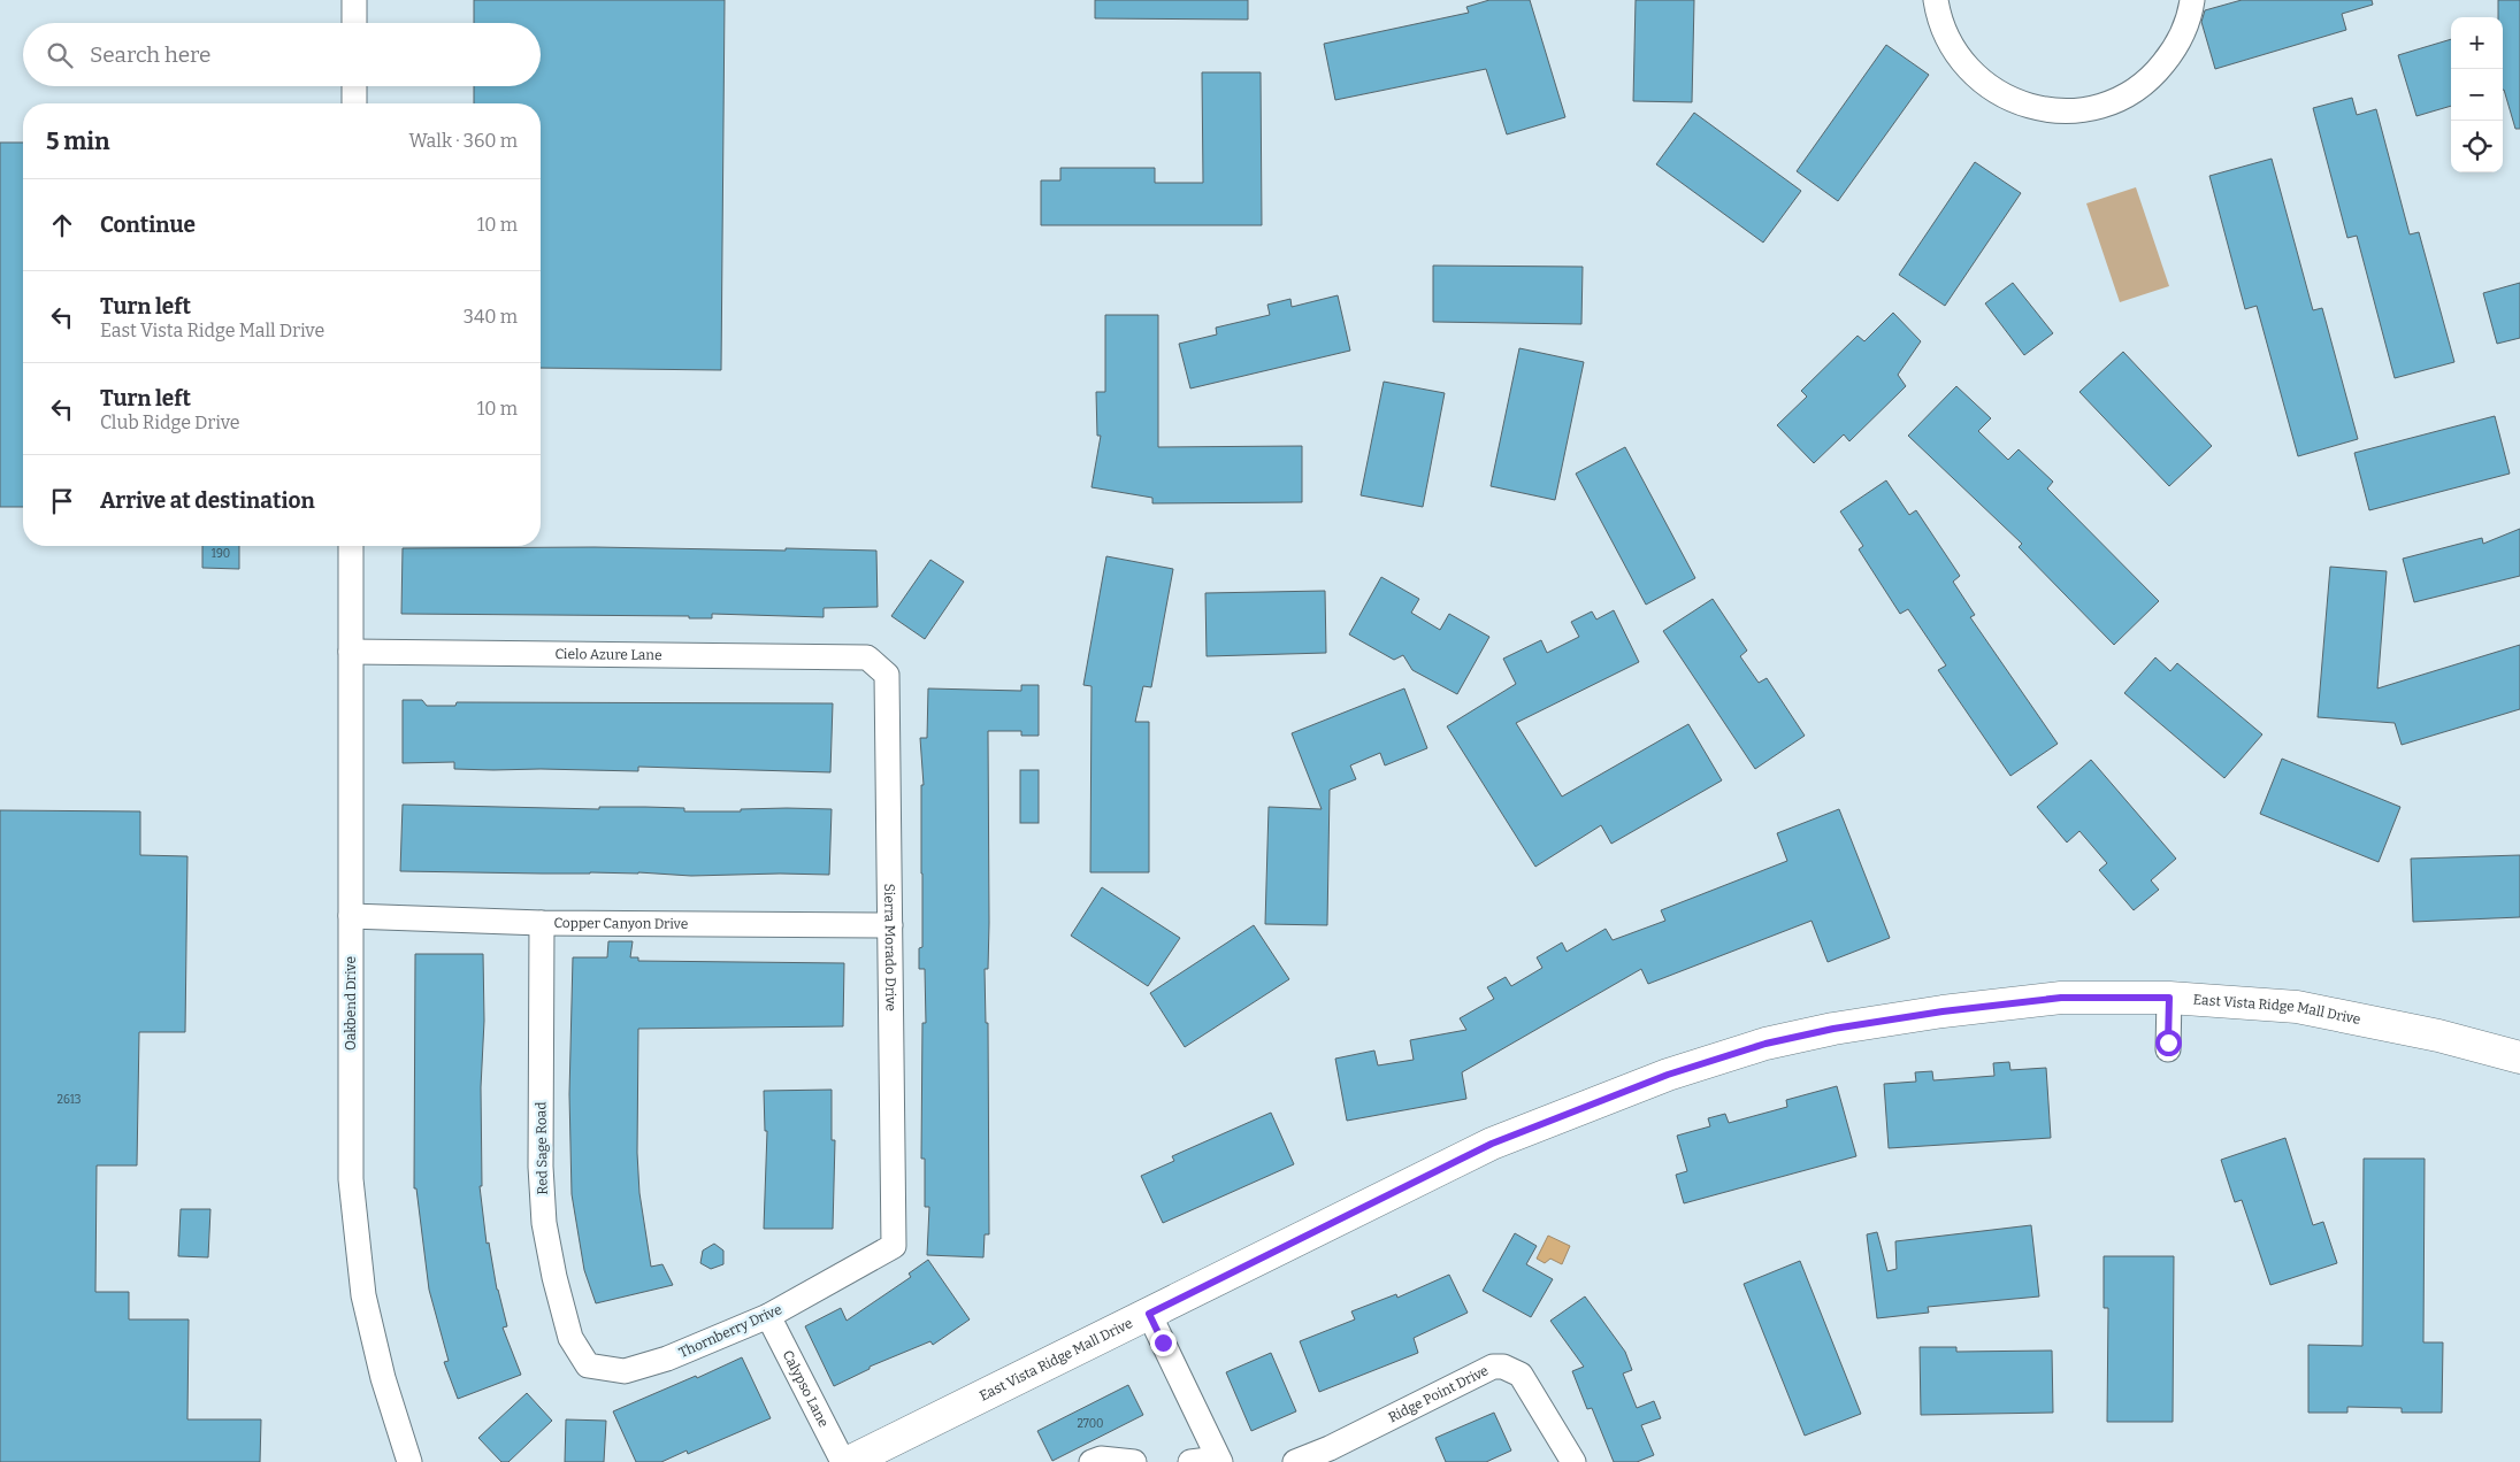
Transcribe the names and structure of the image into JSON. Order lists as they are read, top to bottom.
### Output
{
  "streets": {
    "main road": ["East Vista Ridge Mall Drive"],
    "street": [
      "Cielo Azure Lane",
      "Copper Canyon Drive",
      "Sierra Morado Drive",
      "Oakbend Drive",
      "Red Sage Road",
      "Thornberry Drive",
      "Calypso Lane",
      "Ridge Point Drive"
    ]
  },
  "crossings": [
    ["Cielo Azure Lane", "Sierra Morado Drive"],
    ["Cielo Azure Lane", "Oakbend Drive"],
    ["Copper Canyon Drive", "Sierra Morado Drive"],
    ["Copper Canyon Drive", "Oakbend Drive"],
    ["Copper Canyon Drive", "Red Sage Road"],
    ["Sierra Morado Drive", "Thornberry Drive"],
    ["Red Sage Road", "Thornberry Drive"],
    ["Thornberry Drive", "Calypso Lane"]
  ],
  "house_numbers": ["190", "2613", "2700"],
  "page": {
    "map_buttons": ["+", "−"],
    "search": "Search here",
    "heading": ["5 min", "Walk · 360 m"],
    "list": [
      ["Continue", "10 m"],
      ["Turn left", "East Vista Ridge Mall Drive", "340 m"],
      ["Turn left", "Club Ridge Drive", "10 m"],
      "Arrive at destination"
    ]
  }
}
